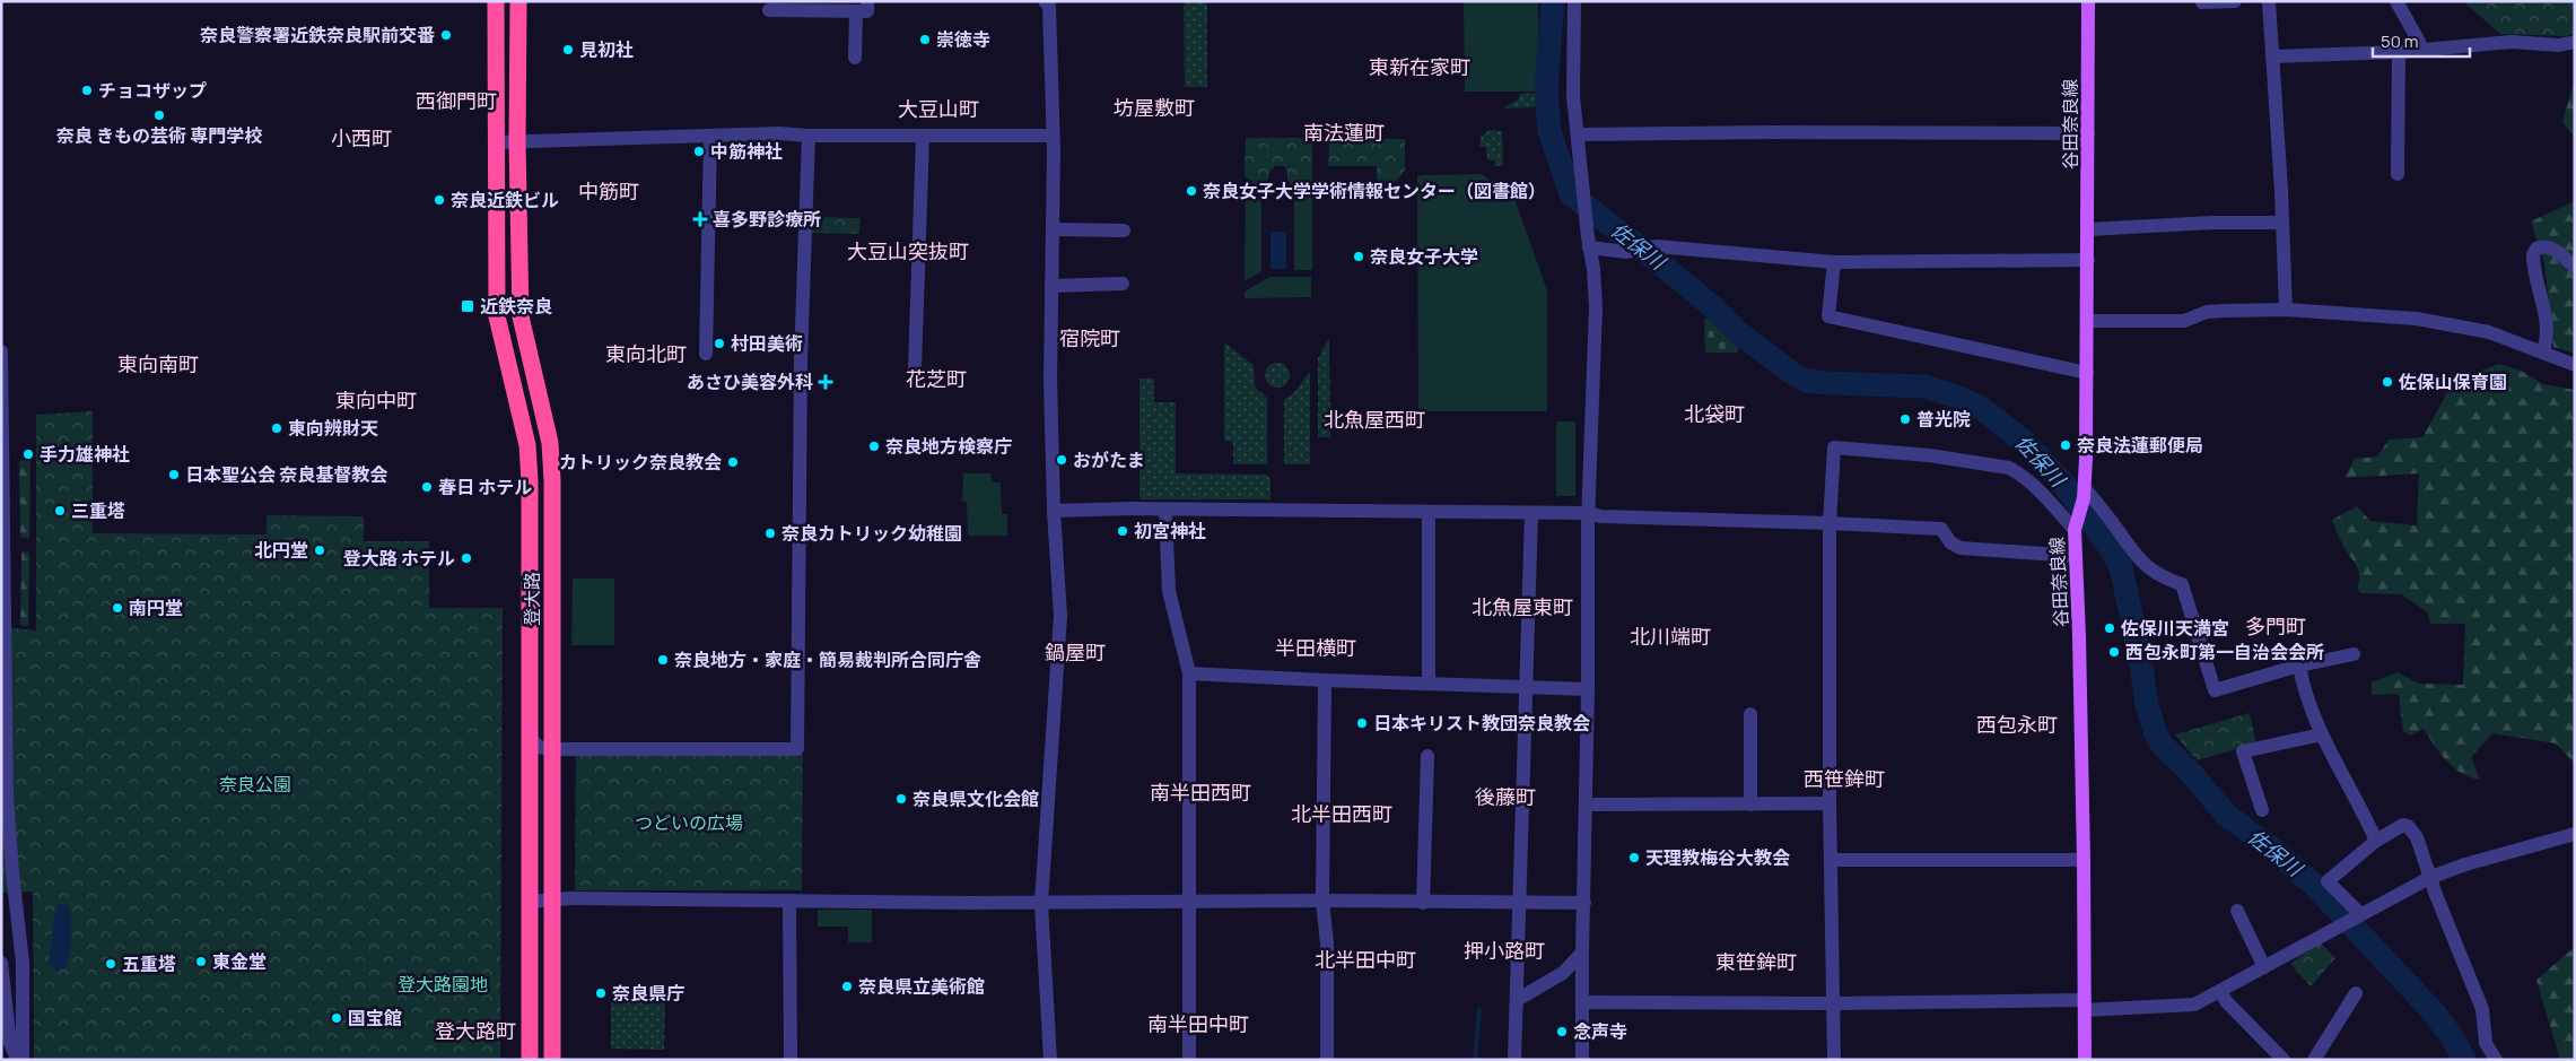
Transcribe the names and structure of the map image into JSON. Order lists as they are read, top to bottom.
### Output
{
  "streets": {
    "highway": ["登大路"],
    "main road": ["谷田奈良線"]
  },
  "districts": [
    "東新在家町",
    "西御門町",
    "坊屋敷町",
    "大豆山町",
    "南法蓮町",
    "小西町",
    "中筋町",
    "大豆山突抜町",
    "宿院町",
    "東向北町",
    "東向南町",
    "花芝町",
    "東向中町",
    "北袋町",
    "北魚屋西町",
    "北魚屋東町",
    "多門町",
    "北川端町",
    "半田横町",
    "鍋屋町",
    "西包永町",
    "西笹鉾町",
    "南半田西町",
    "後藤町",
    "北半田西町",
    "押小路町",
    "北半田中町",
    "東笹鉾町",
    "南半田中町",
    "登大路町"
  ],
  "water": ["佐保川"],
  "parks": ["奈良公園", "つどいの広場", "登大路園地"],
  "places": {
    "other": [
      "奈良警察署近鉄奈良駅前交番",
      "崇徳寺",
      "見初社",
      "チョコザップ",
      "奈良 きもの芸術 専門学校",
      "中筋神社",
      "奈良女子大学学術情報センター（図書館）",
      "奈良近鉄ビル",
      "奈良女子大学",
      "村田美術",
      "佐保山保育園",
      "普光院",
      "東向辨財天",
      "奈良法蓮郵便局",
      "奈良地方検察庁",
      "手力雄神社",
      "おがたま",
      "カトリック奈良教会",
      "日本聖公会 奈良基督教会",
      "春日 ホテル",
      "三重塔",
      "初宮神社",
      "奈良カトリック幼稚園",
      "北円堂",
      "登大路 ホテル",
      "南円堂",
      "佐保川天満宮",
      "西包永町第一自治会会所",
      "奈良地方・家庭・簡易裁判所合同庁舎",
      "日本キリスト教団奈良教会",
      "奈良県文化会館",
      "天理教梅谷大教会",
      "東金堂",
      "五重塔",
      "奈良県立美術館",
      "奈良県庁",
      "国宝館",
      "念声寺"
    ],
    "health": ["喜多野診療所", "あさひ美容外科"],
    "transit": ["近鉄奈良"]
  },
  "scale_bar": "50 m"
}
